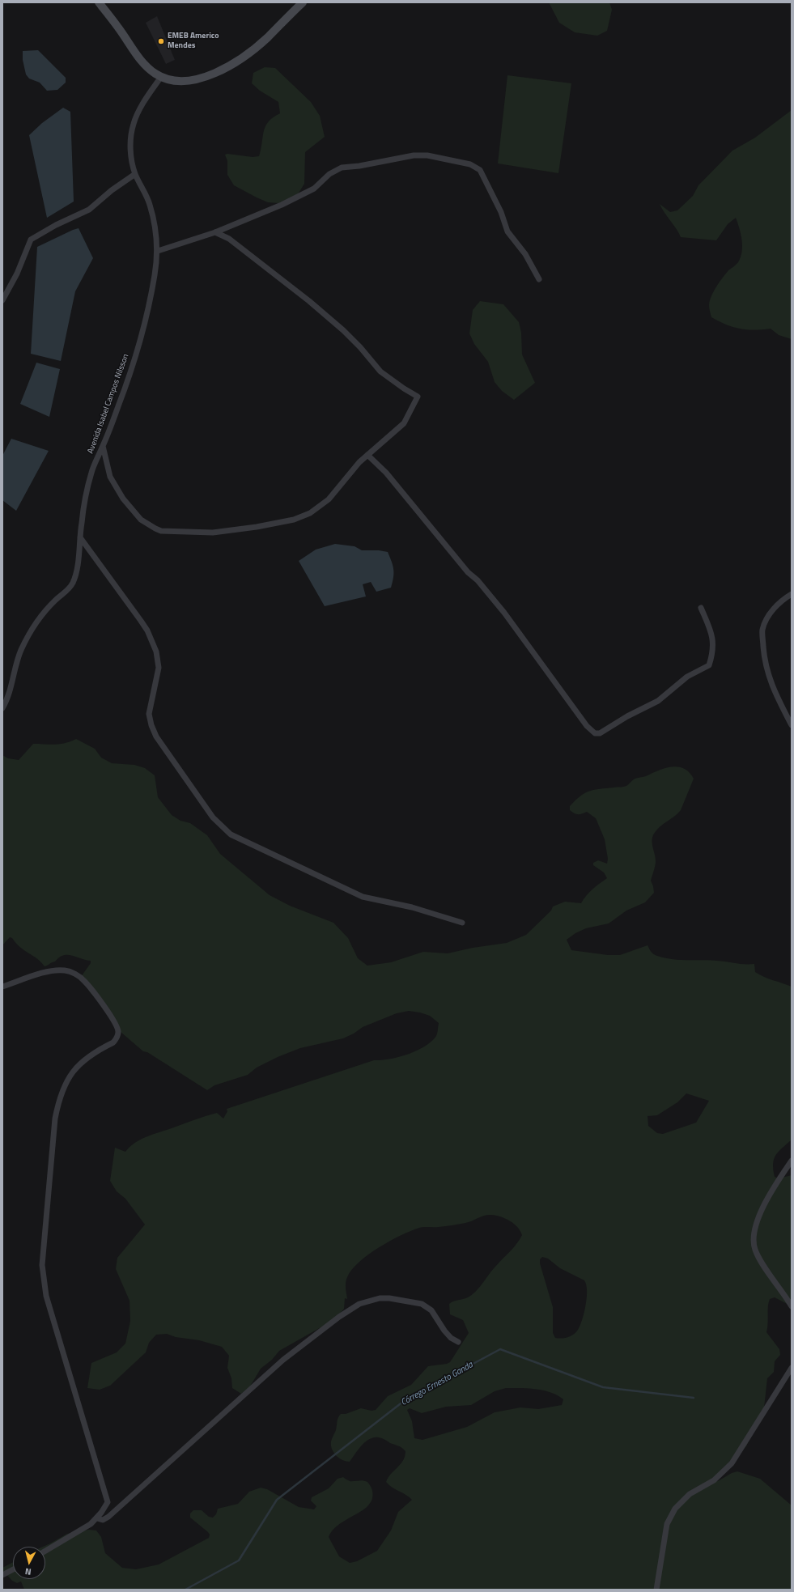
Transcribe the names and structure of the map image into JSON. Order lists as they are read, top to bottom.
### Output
{
  "streets": {
    "street": ["Avenida Isabel Campos Nilsson"]
  },
  "water": ["Córrego Ernesto Ganda"],
  "places": ["EMEB Americo Mendes"],
  "north": "bottom"
}
